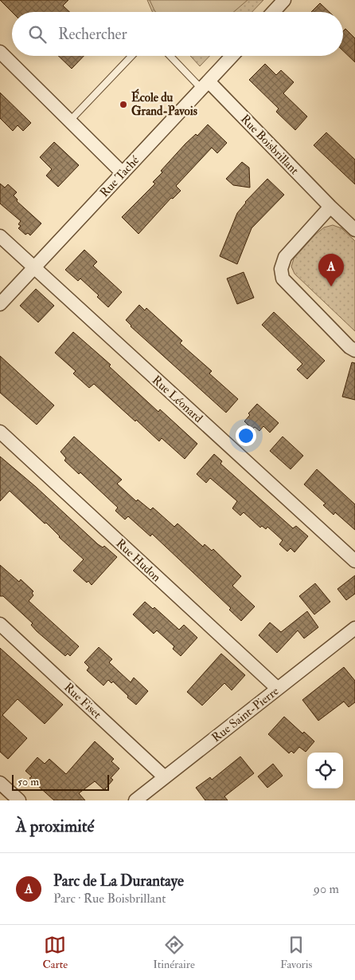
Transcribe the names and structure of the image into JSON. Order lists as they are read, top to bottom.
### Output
{
  "streets": {
    "street": [
      "Rue Boisbrillant",
      "Rue Taché",
      "Rue Léonard",
      "Rue Hudon",
      "Rue Fiset",
      "Rue Saint-Pierre"
    ]
  },
  "crossings": [
    ["Rue Boisbrillant", "Rue Taché"],
    ["Rue Taché", "Rue Léonard"],
    ["Rue Hudon", "Rue Saint-Pierre"],
    ["Rue Fiset", "Rue Saint-Pierre"]
  ],
  "places": ["École du Grand-Pavois"],
  "scale_bar": "50 m",
  "page": {
    "search": "Rechercher",
    "pins": "A",
    "scale": "50 m",
    "heading": "À proximité",
    "list": [
      {
        "mark": "A",
        "name": "Parc de La Durantaye",
        "note": "Parc · Rue Boisbrillant",
        "value": "90 m"
      }
    ],
    "nav": ["Carte", "Itinéraire", "Favoris"]
  }
}
